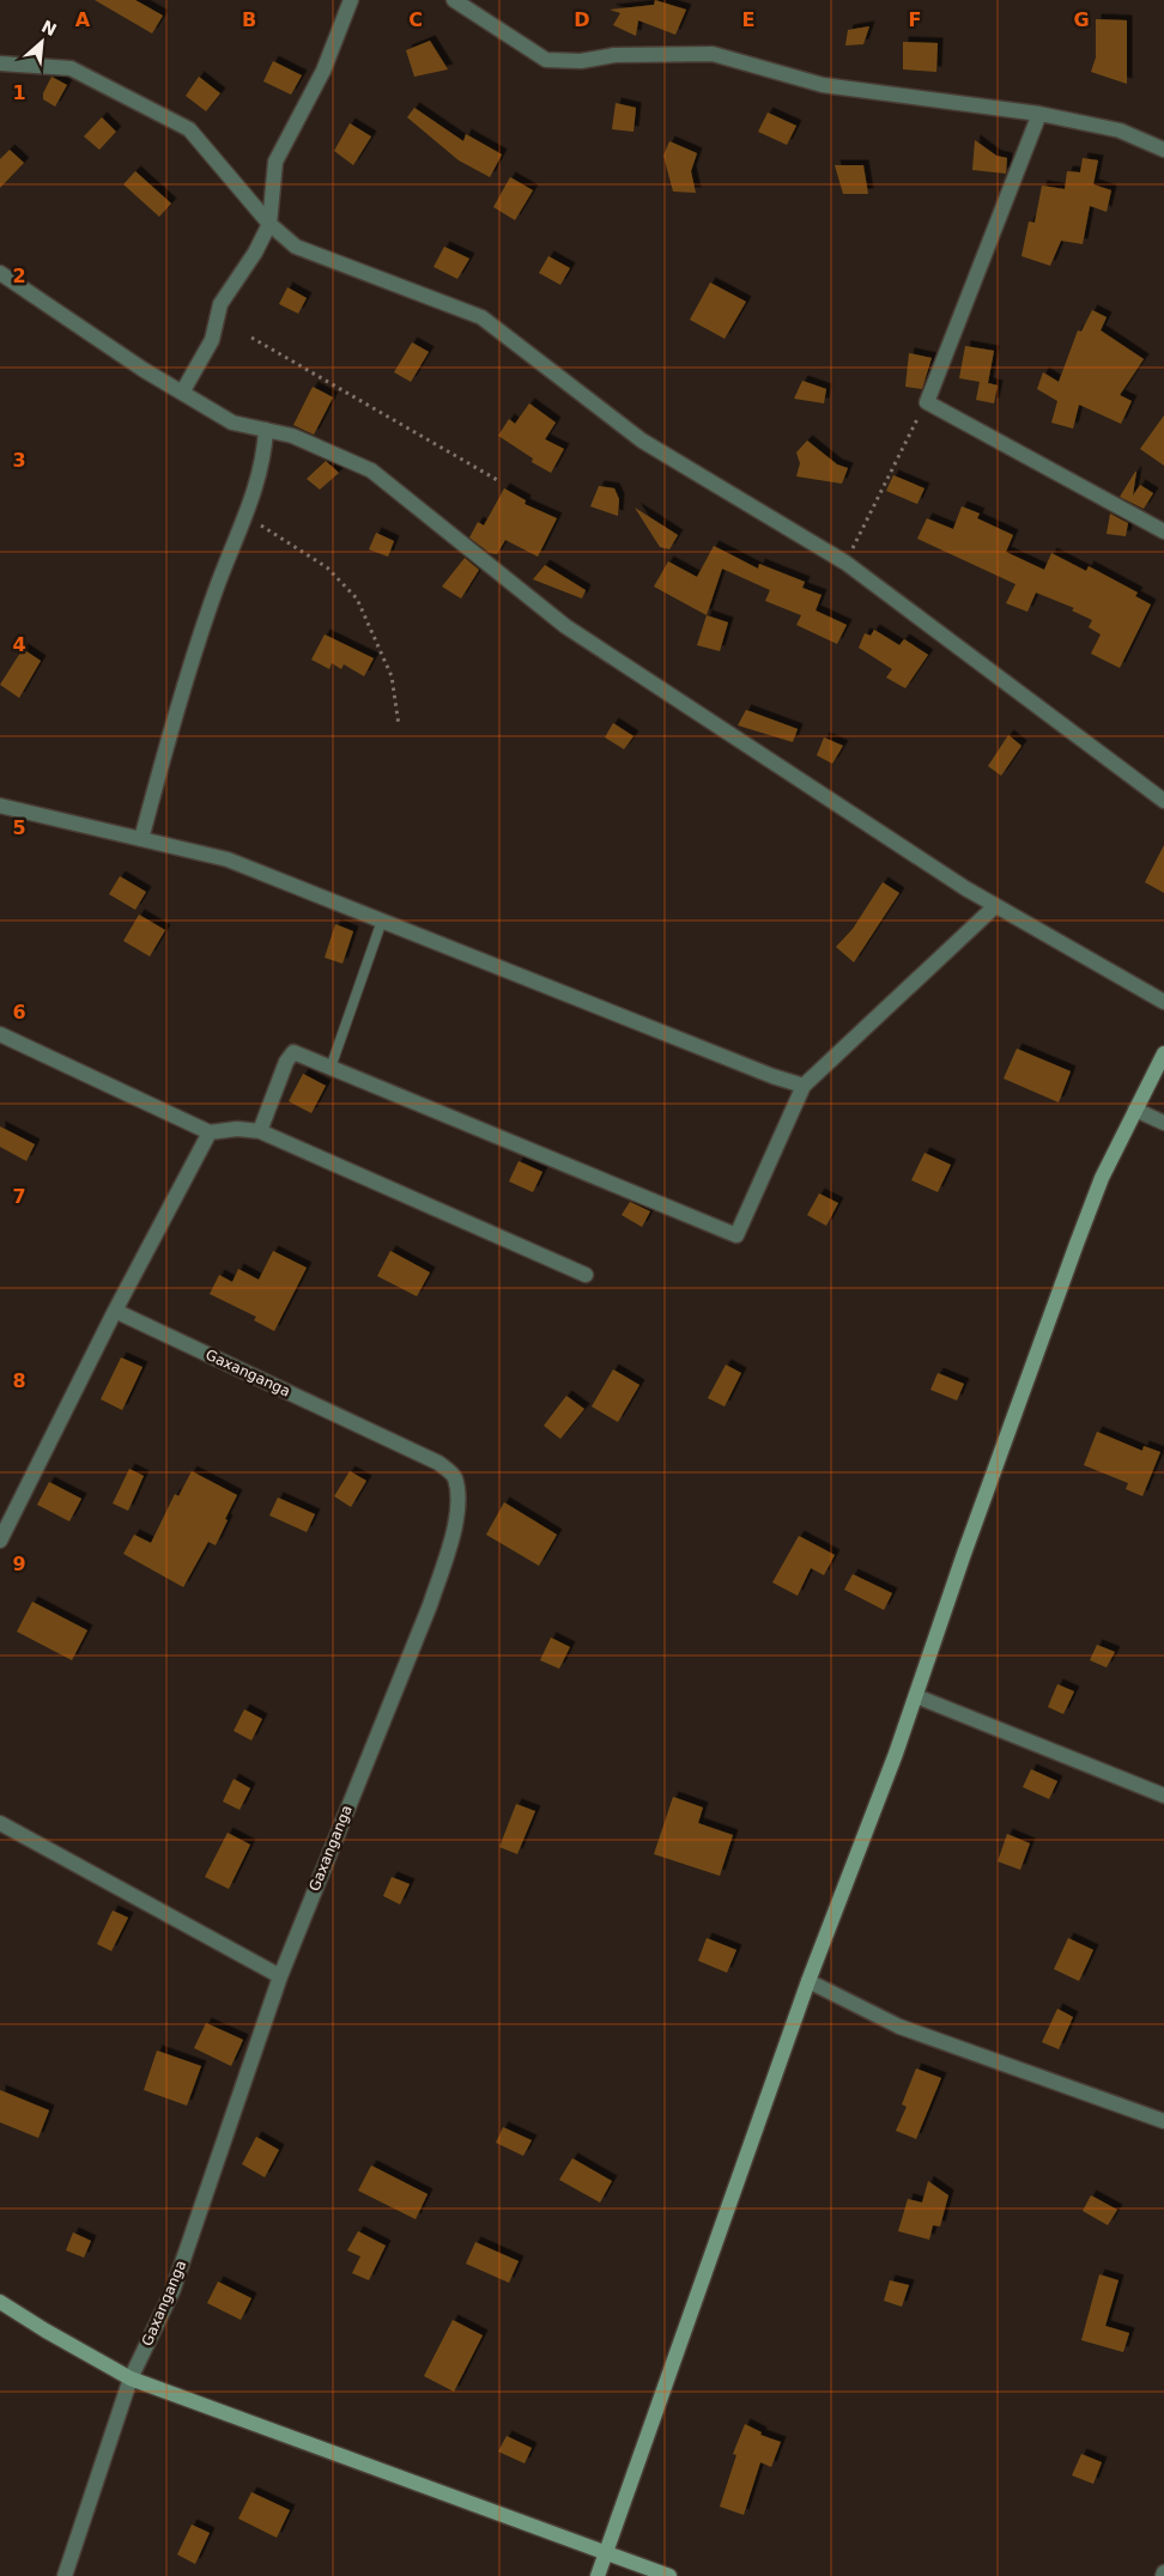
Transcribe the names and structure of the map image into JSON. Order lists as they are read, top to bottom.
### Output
{
  "streets": {
    "street": ["Gaxanganga"]
  },
  "north": "top right",
  "grid": {
    "columns": [
      "A",
      "B",
      "C",
      "D",
      "E",
      "F",
      "G"
    ],
    "rows": [
      "1",
      "2",
      "3",
      "4",
      "5",
      "6",
      "7",
      "8",
      "9"
    ]
  }
}
